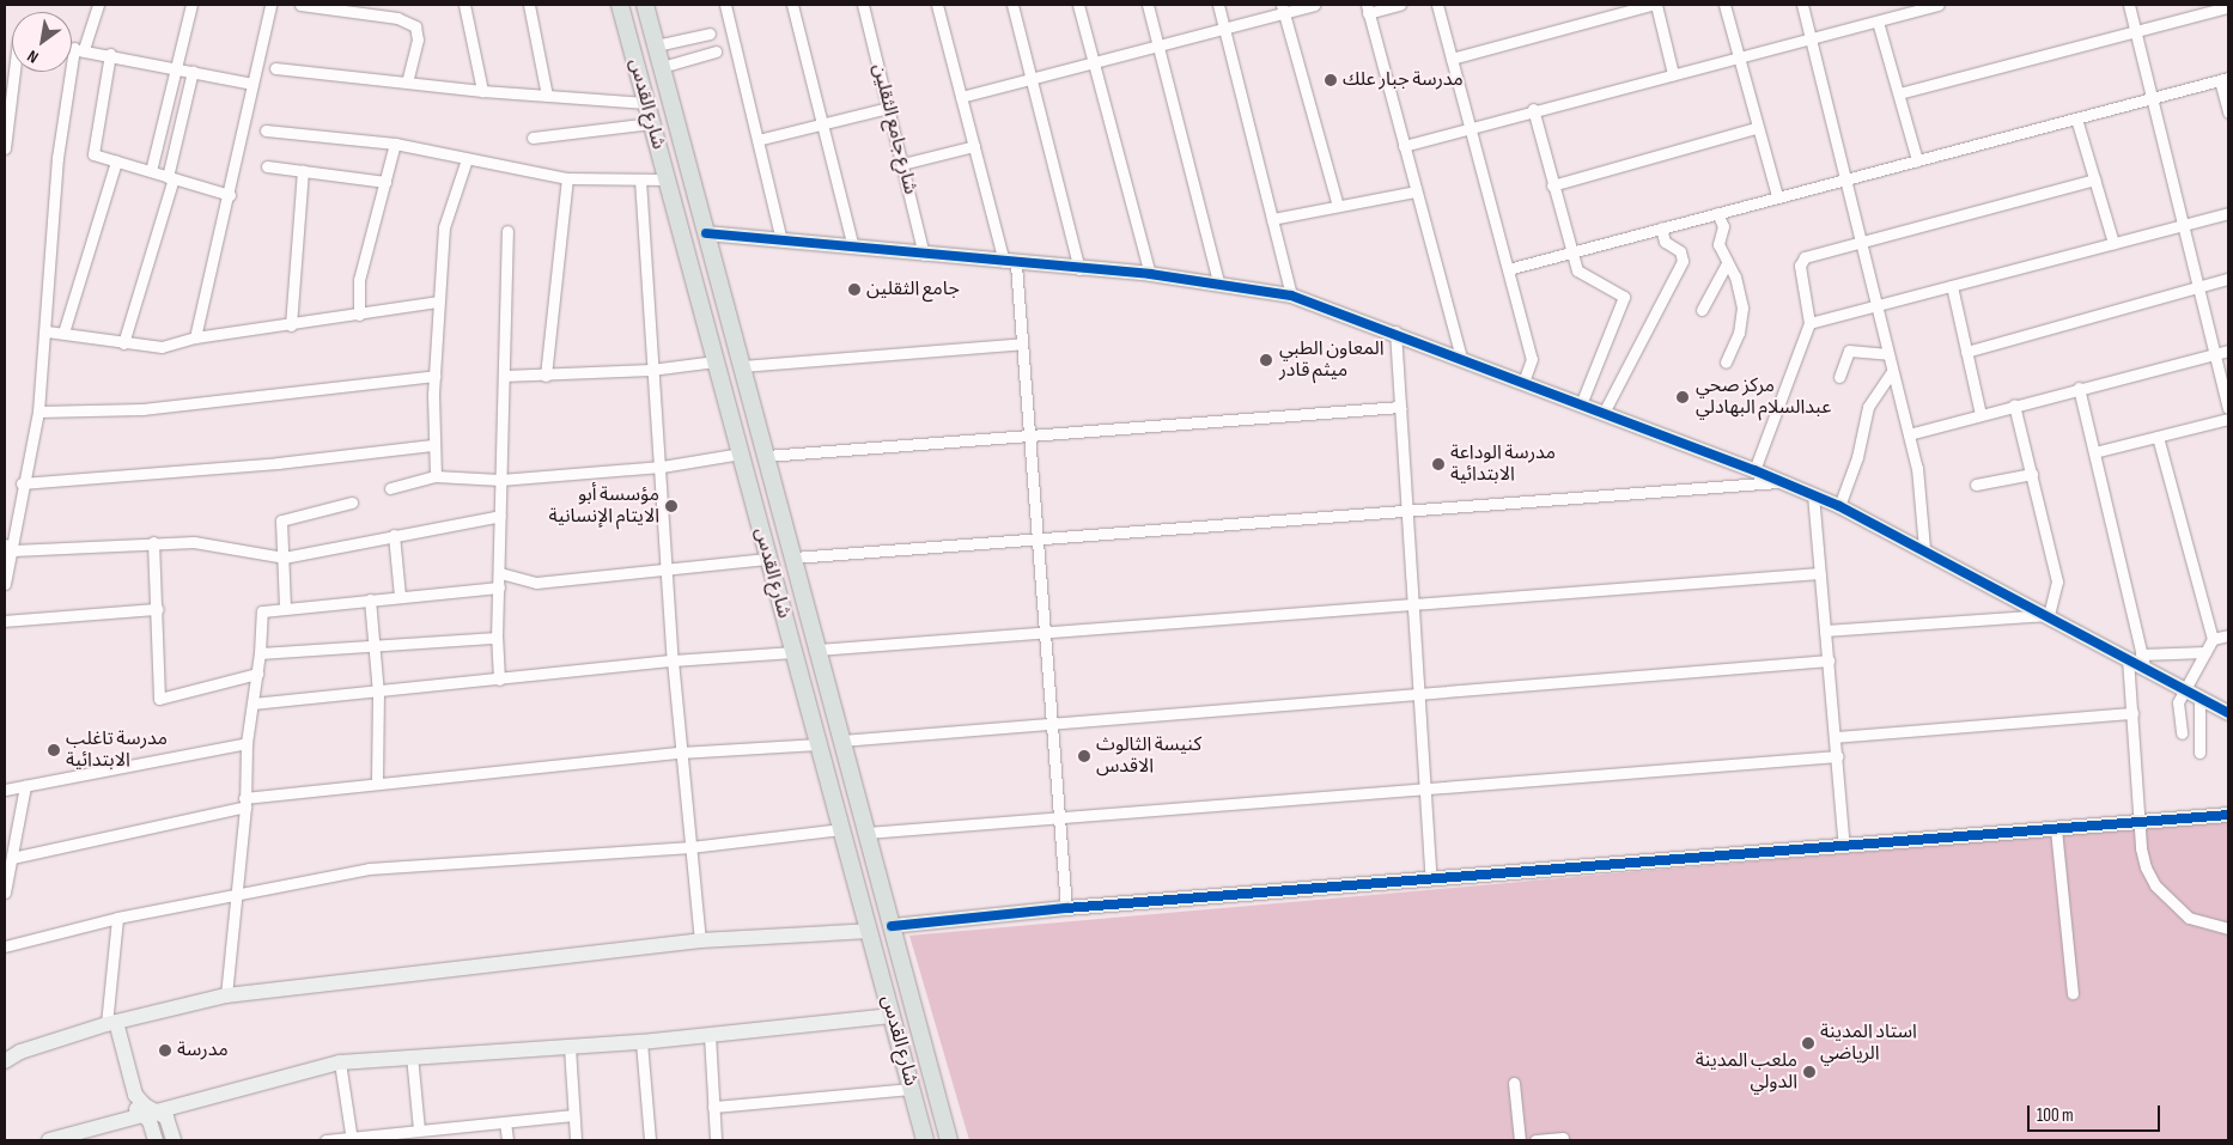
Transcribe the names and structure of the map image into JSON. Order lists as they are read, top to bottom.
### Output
{
  "streets": {
    "main road": ["شارع القدس"],
    "street": ["شارع جامع الثقلين"]
  },
  "places": [
    "مدرسة جبار علك",
    "جامع الثقلين",
    "المعاون الطبي ميثم قادر",
    "مركز صحي عبدالسلام البهادلي",
    "مدرسة الوداعة الابتدائية",
    "مؤسسة أبو الايتام الإنسانية",
    "مدرسة تاغلب الابتدائية",
    "كنيسة الثالوث الاقدس",
    "استاد المدينة الرياضي",
    "مدرسة",
    "ملعب المدينة الدولي"
  ],
  "scale_bar": "100 m",
  "north": "bottom left"
}
